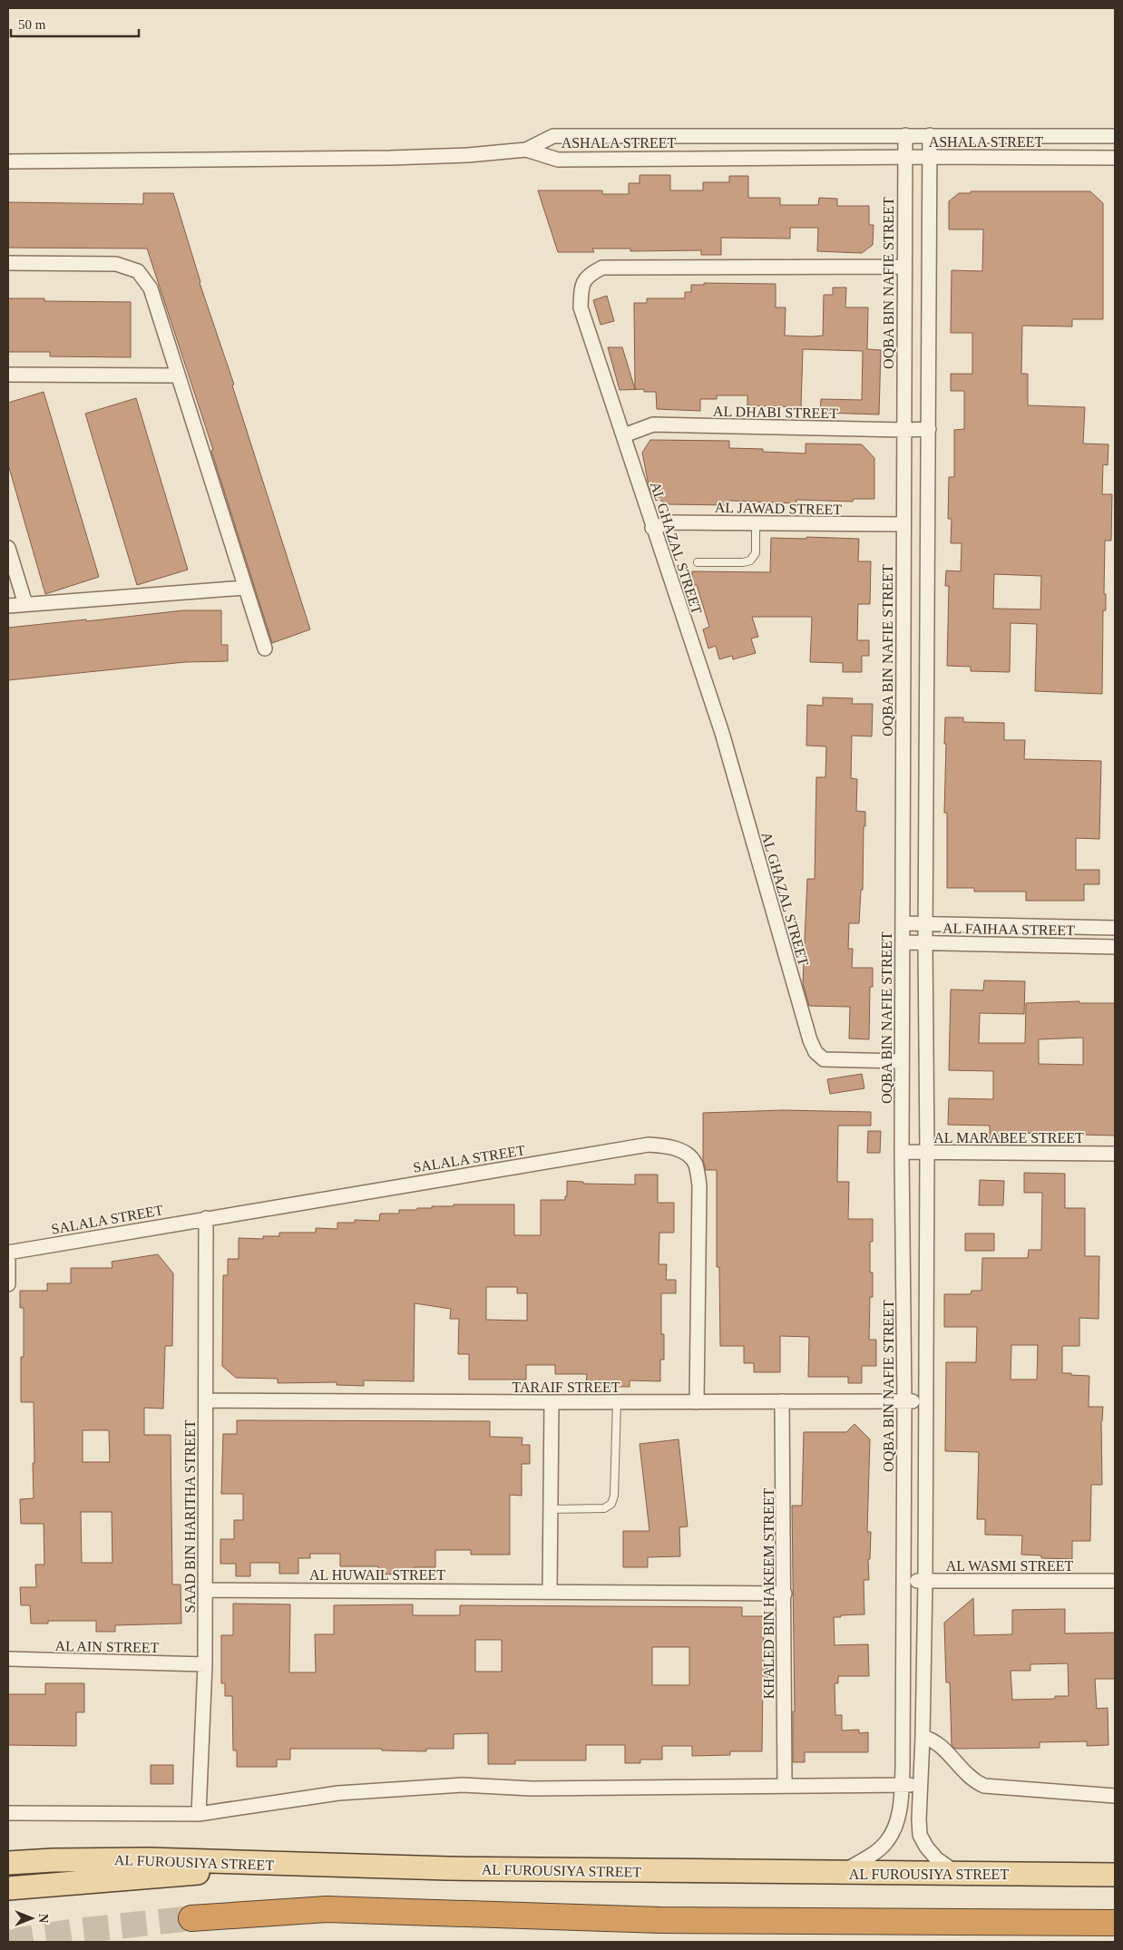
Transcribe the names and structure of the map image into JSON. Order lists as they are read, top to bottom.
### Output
{
  "streets": {
    "main road": ["AL FUROUSIYA STREET"],
    "street": [
      "ASHALA STREET",
      "OQBA BIN NAFIE STREET",
      "AL DHABI STREET",
      "AL JAWAD STREET",
      "AL GHAZAL STREET",
      "AL FAIHAA STREET",
      "AL MARABEE STREET",
      "SALALA STREET",
      "TARAIF STREET",
      "SAAD BIN HARITHA STREET",
      "AL WASMI STREET",
      "AL HUWAIL STREET",
      "KHALED BIN HAKEEM STREET",
      "AL AIN STREET"
    ]
  },
  "crossings": [
    ["ASHALA STREET", "OQBA BIN NAFIE STREET"],
    ["OQBA BIN NAFIE STREET", "AL DHABI STREET"],
    ["OQBA BIN NAFIE STREET", "AL JAWAD STREET"],
    ["OQBA BIN NAFIE STREET", "AL GHAZAL STREET"],
    ["OQBA BIN NAFIE STREET", "AL FAIHAA STREET"],
    ["OQBA BIN NAFIE STREET", "AL MARABEE STREET"],
    ["OQBA BIN NAFIE STREET", "TARAIF STREET"],
    ["OQBA BIN NAFIE STREET", "AL WASMI STREET"],
    ["OQBA BIN NAFIE STREET", "AL FUROUSIYA STREET"],
    ["AL DHABI STREET", "AL GHAZAL STREET"],
    ["AL JAWAD STREET", "AL GHAZAL STREET"],
    ["SALALA STREET", "TARAIF STREET"],
    ["SALALA STREET", "SAAD BIN HARITHA STREET"],
    ["TARAIF STREET", "SAAD BIN HARITHA STREET"],
    ["TARAIF STREET", "KHALED BIN HAKEEM STREET"],
    ["SAAD BIN HARITHA STREET", "AL HUWAIL STREET"],
    ["SAAD BIN HARITHA STREET", "AL AIN STREET"],
    ["AL HUWAIL STREET", "KHALED BIN HAKEEM STREET"]
  ],
  "scale_bar": "50 m",
  "north": "right"
}
